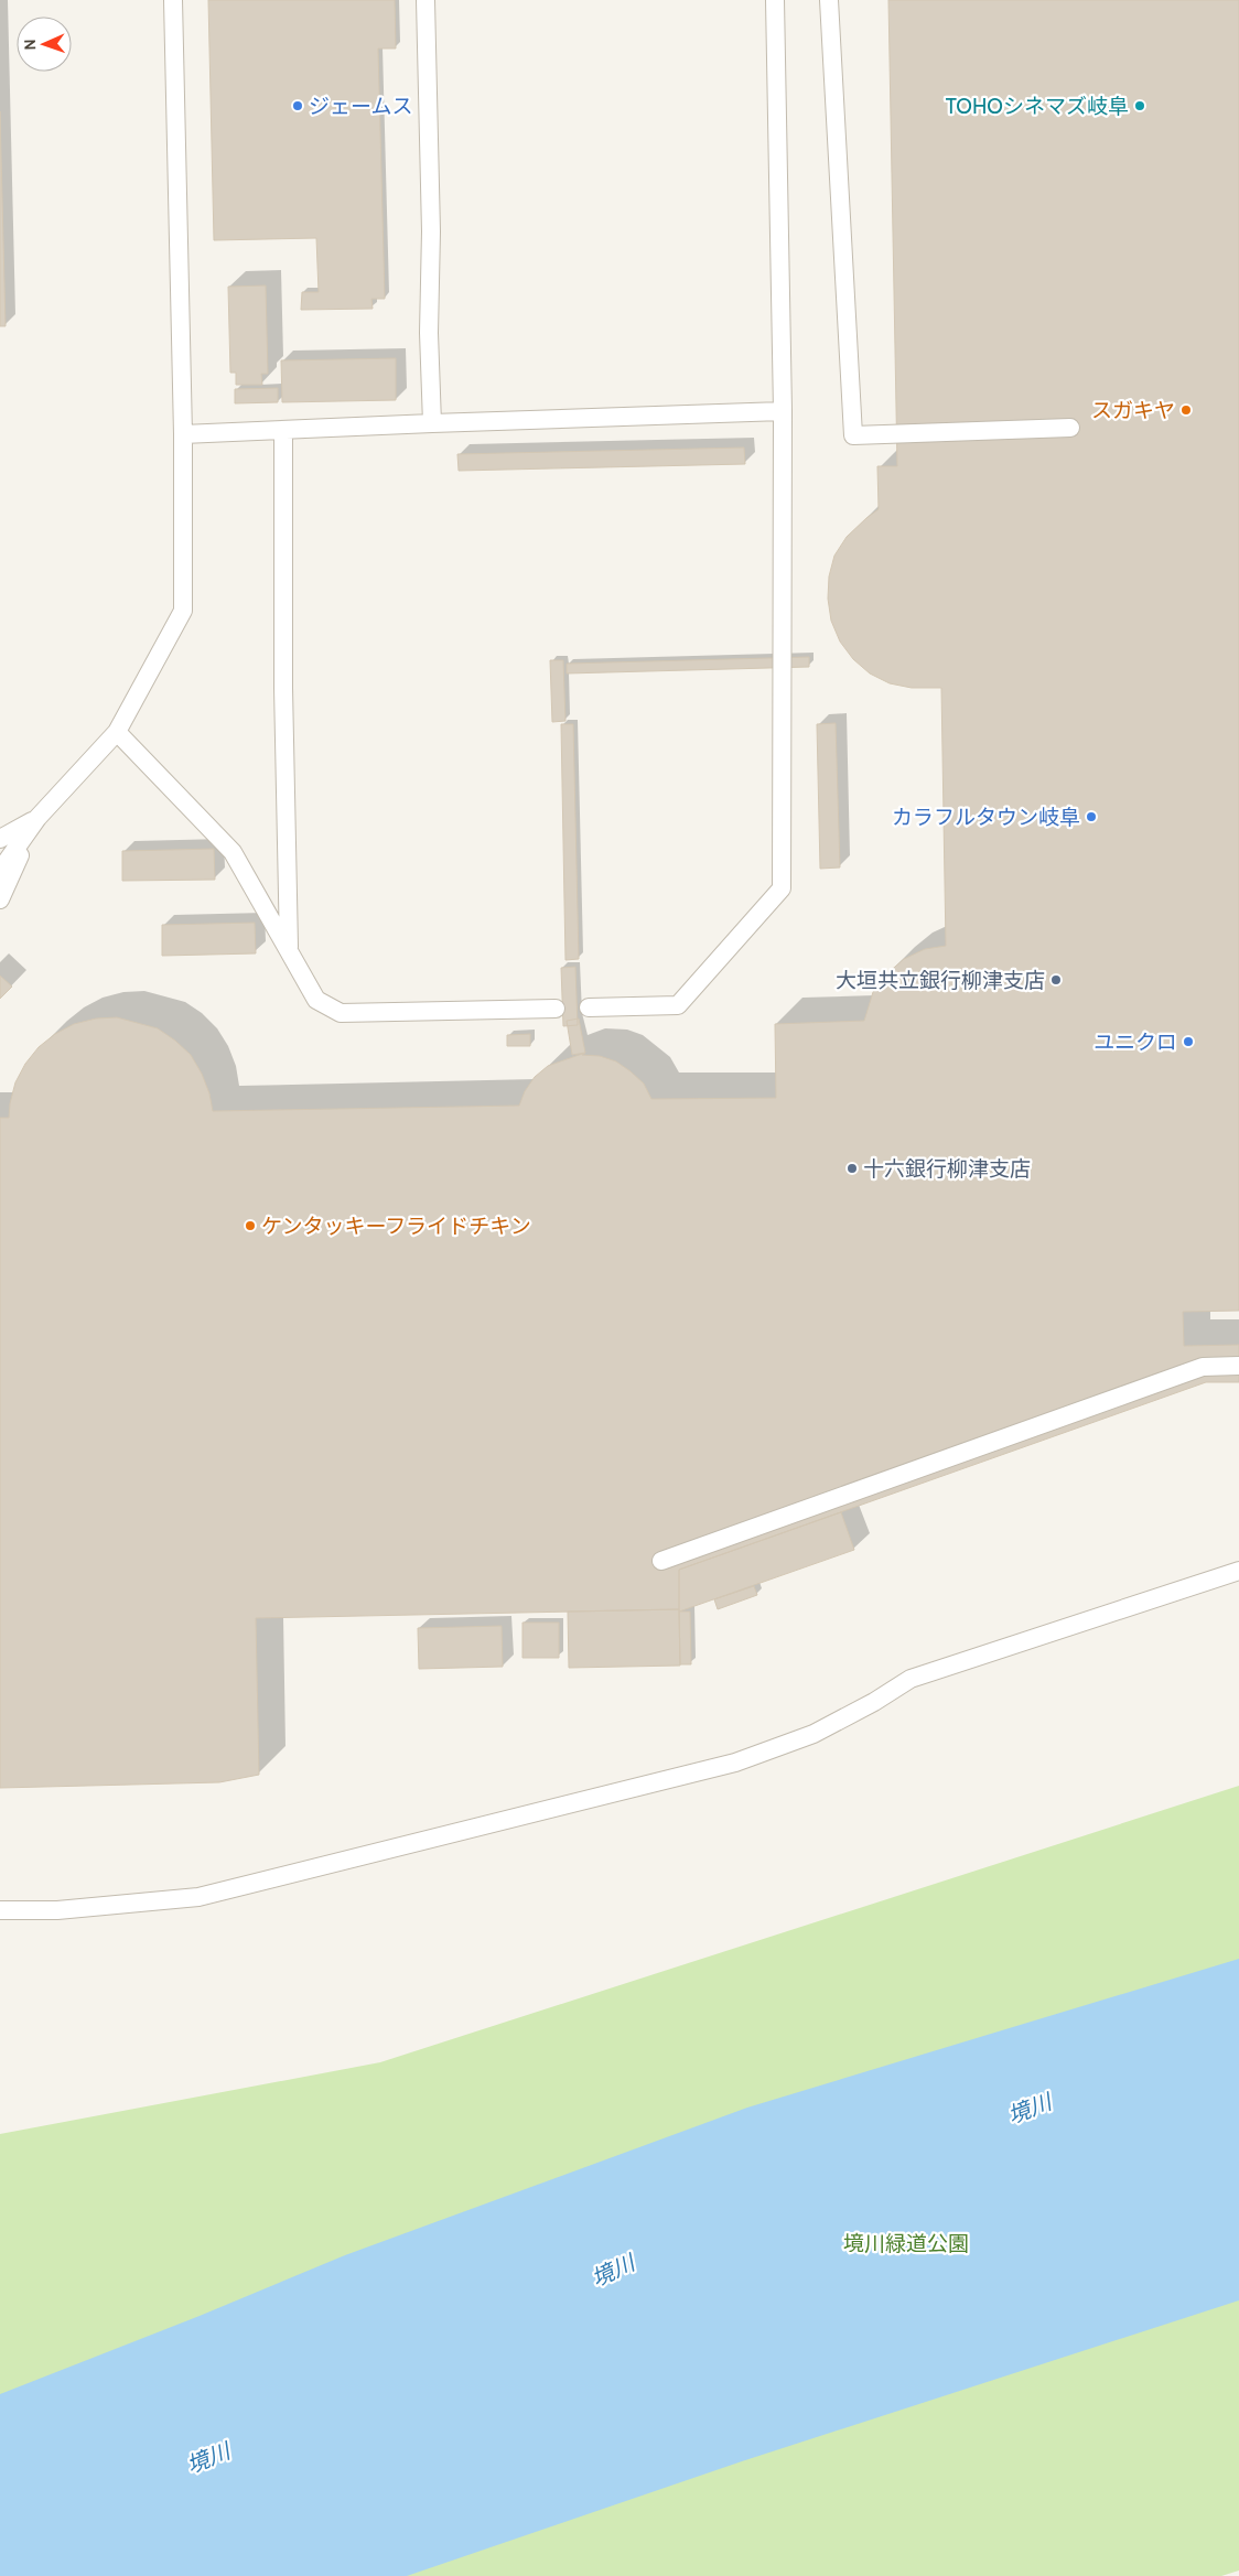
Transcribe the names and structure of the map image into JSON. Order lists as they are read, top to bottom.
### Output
{
  "water": ["境川"],
  "parks": ["境川緑道公園"],
  "places": [
    "ジェームス",
    "TOHOシネマズ岐阜",
    "スガキヤ",
    "カラフルタウン岐阜",
    "大垣共立銀行柳津支店",
    "ユニクロ",
    "十六銀行柳津支店",
    "ケンタッキーフライドチキン"
  ],
  "north": "left"
}
